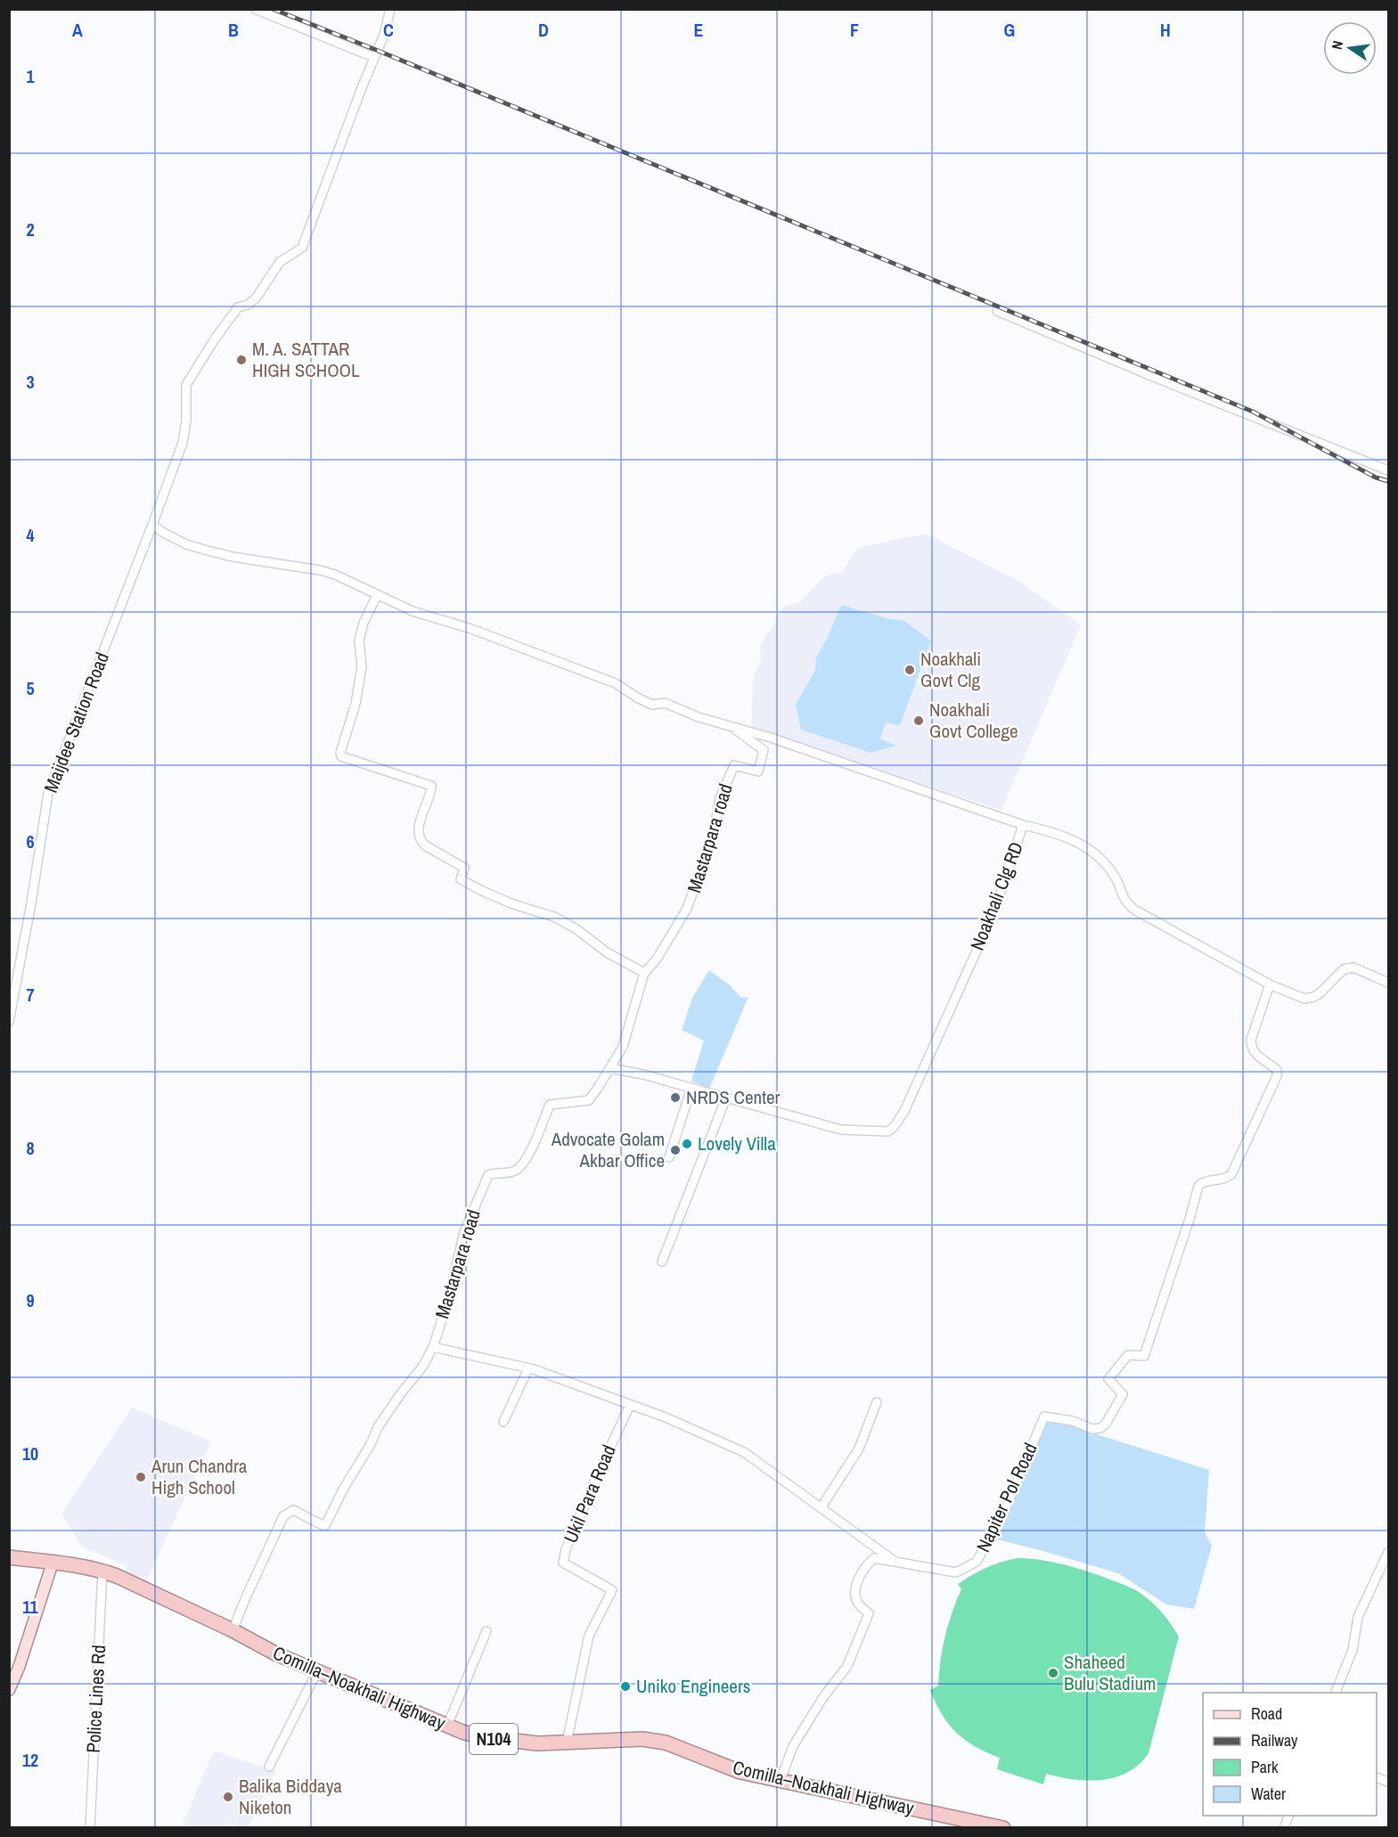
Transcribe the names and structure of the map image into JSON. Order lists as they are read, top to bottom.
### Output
{
  "streets": {
    "highway": ["Comilla–Noakhali Highway", "N104"],
    "street": [
      "Maijdee Station Road",
      "Mastarpara road",
      "Noakhali Clg RD",
      "Ukil Para Road",
      "Napiter Pol Road",
      "Police Lines Rd"
    ]
  },
  "crossings": [
    ["Mastarpara road", "Noakhali Clg RD"],
    ["Mastarpara road", "Comilla–Noakhali Highway"],
    ["Noakhali Clg RD", "Napiter Pol Road"],
    ["Ukil Para Road", "Comilla–Noakhali Highway"],
    ["Napiter Pol Road", "Comilla–Noakhali Highway"],
    ["Comilla–Noakhali Highway", "Police Lines Rd"]
  ],
  "places": [
    "M. A. SATTAR HIGH SCHOOL",
    "Noakhali Govt Clg",
    "Noakhali Govt College",
    "NRDS Center",
    "Lovely Villa",
    "Advocate Golam Akbar Office",
    "Arun Chandra High School",
    "Shaheed Bulu Stadium",
    "Uniko Engineers",
    "Balika Biddaya Niketon"
  ],
  "legend": [
    "Road",
    "Railway",
    "Park",
    "Water"
  ],
  "north": "left",
  "grid": {
    "columns": [
      "A",
      "B",
      "C",
      "D",
      "E",
      "F",
      "G",
      "H"
    ],
    "rows": [
      "1",
      "2",
      "3",
      "4",
      "5",
      "6",
      "7",
      "8",
      "9",
      "10",
      "11",
      "12"
    ]
  }
}
